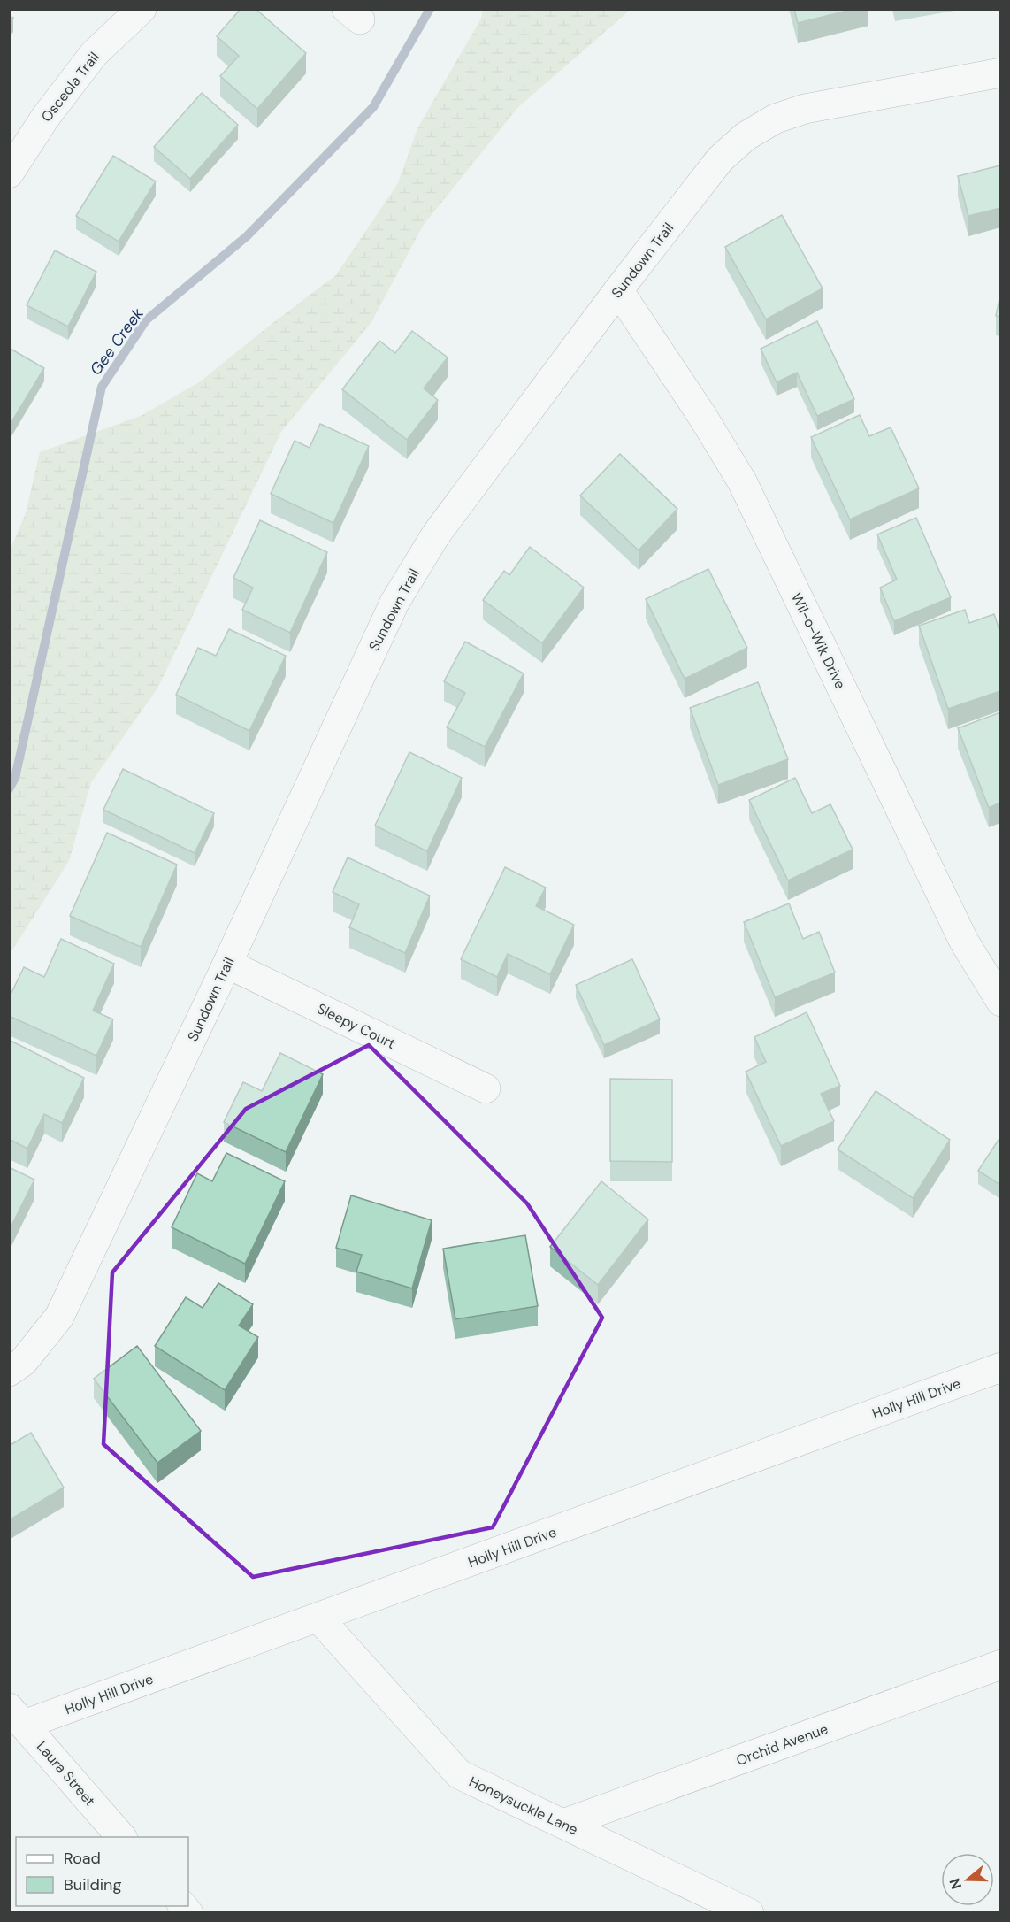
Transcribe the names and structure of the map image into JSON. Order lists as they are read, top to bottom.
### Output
{
  "streets": {
    "street": [
      "Osceola Trail",
      "Sundown Trail",
      "Wil-o-Wik Drive",
      "Sleepy Court",
      "Holly Hill Drive",
      "Orchid Avenue",
      "Laura Street",
      "Honeysuckle Lane"
    ]
  },
  "crossings": [
    ["Sundown Trail", "Wil-o-Wik Drive"],
    ["Sundown Trail", "Sleepy Court"],
    ["Holly Hill Drive", "Laura Street"],
    ["Holly Hill Drive", "Honeysuckle Lane"],
    ["Orchid Avenue", "Honeysuckle Lane"]
  ],
  "water": ["Gee Creek"],
  "legend": ["Road", "Building"],
  "north": "left"
}
